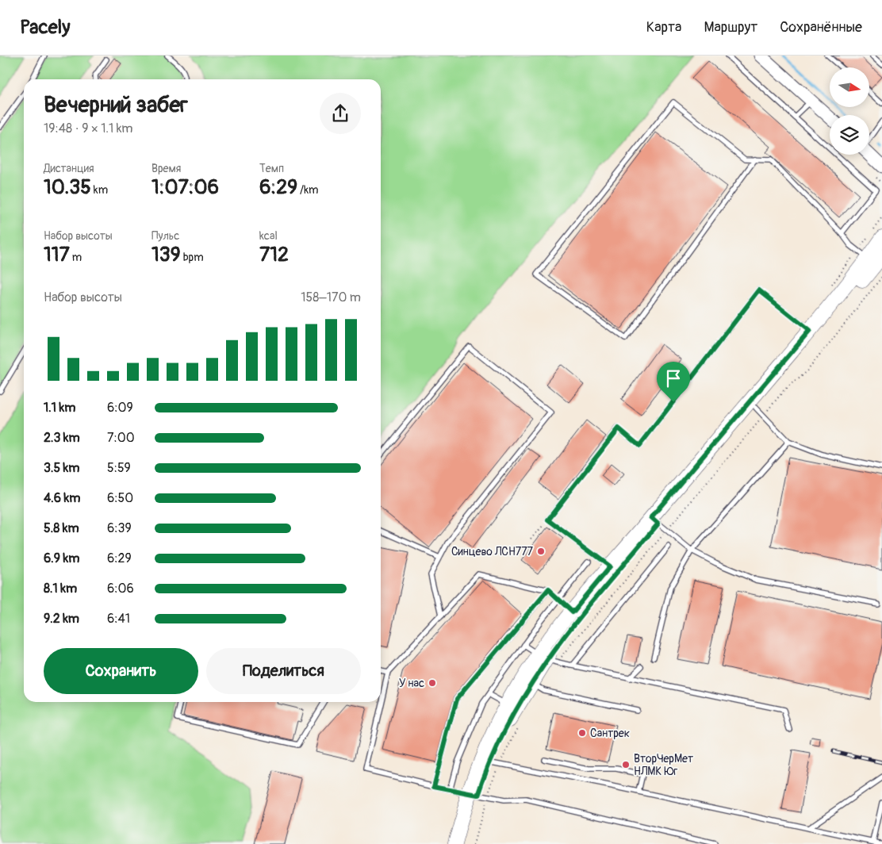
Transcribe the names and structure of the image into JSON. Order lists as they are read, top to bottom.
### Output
{
  "places": [
    "Синцево ЛСН777",
    "У нас",
    "Сантрек",
    "ВторЧерМет НЛМК Юг"
  ],
  "north": "right",
  "page": {
    "header": "Pacely",
    "nav": ["Карта", "Маршрут", "Сохранённые"],
    "heading": ["Вечерний забег", "19:48 · 9 × 1.1 km"],
    "stats": [
      ["Дистанция", "10.35 km"],
      ["Время", "1:07:06"],
      ["Темп", "6:29 /km"],
      ["Набор высоты", "117 m"],
      ["Пульс", "139 bpm"],
      ["kcal", "712"]
    ],
    "chart": ["Набор высоты", "158–170 m"],
    "list": [
      {
        "name": "1.1 km",
        "note": "6:09"
      },
      {
        "name": "2.3 km",
        "note": "7:00"
      },
      {
        "name": "3.5 km",
        "note": "5:59"
      },
      {
        "name": "4.6 km",
        "note": "6:50"
      },
      {
        "name": "5.8 km",
        "note": "6:39"
      },
      {
        "name": "6.9 km",
        "note": "6:29"
      },
      {
        "name": "8.1 km",
        "note": "6:06"
      },
      {
        "name": "9.2 km",
        "note": "6:41"
      }
    ],
    "buttons": ["Сохранить", "Поделиться"]
  }
}
